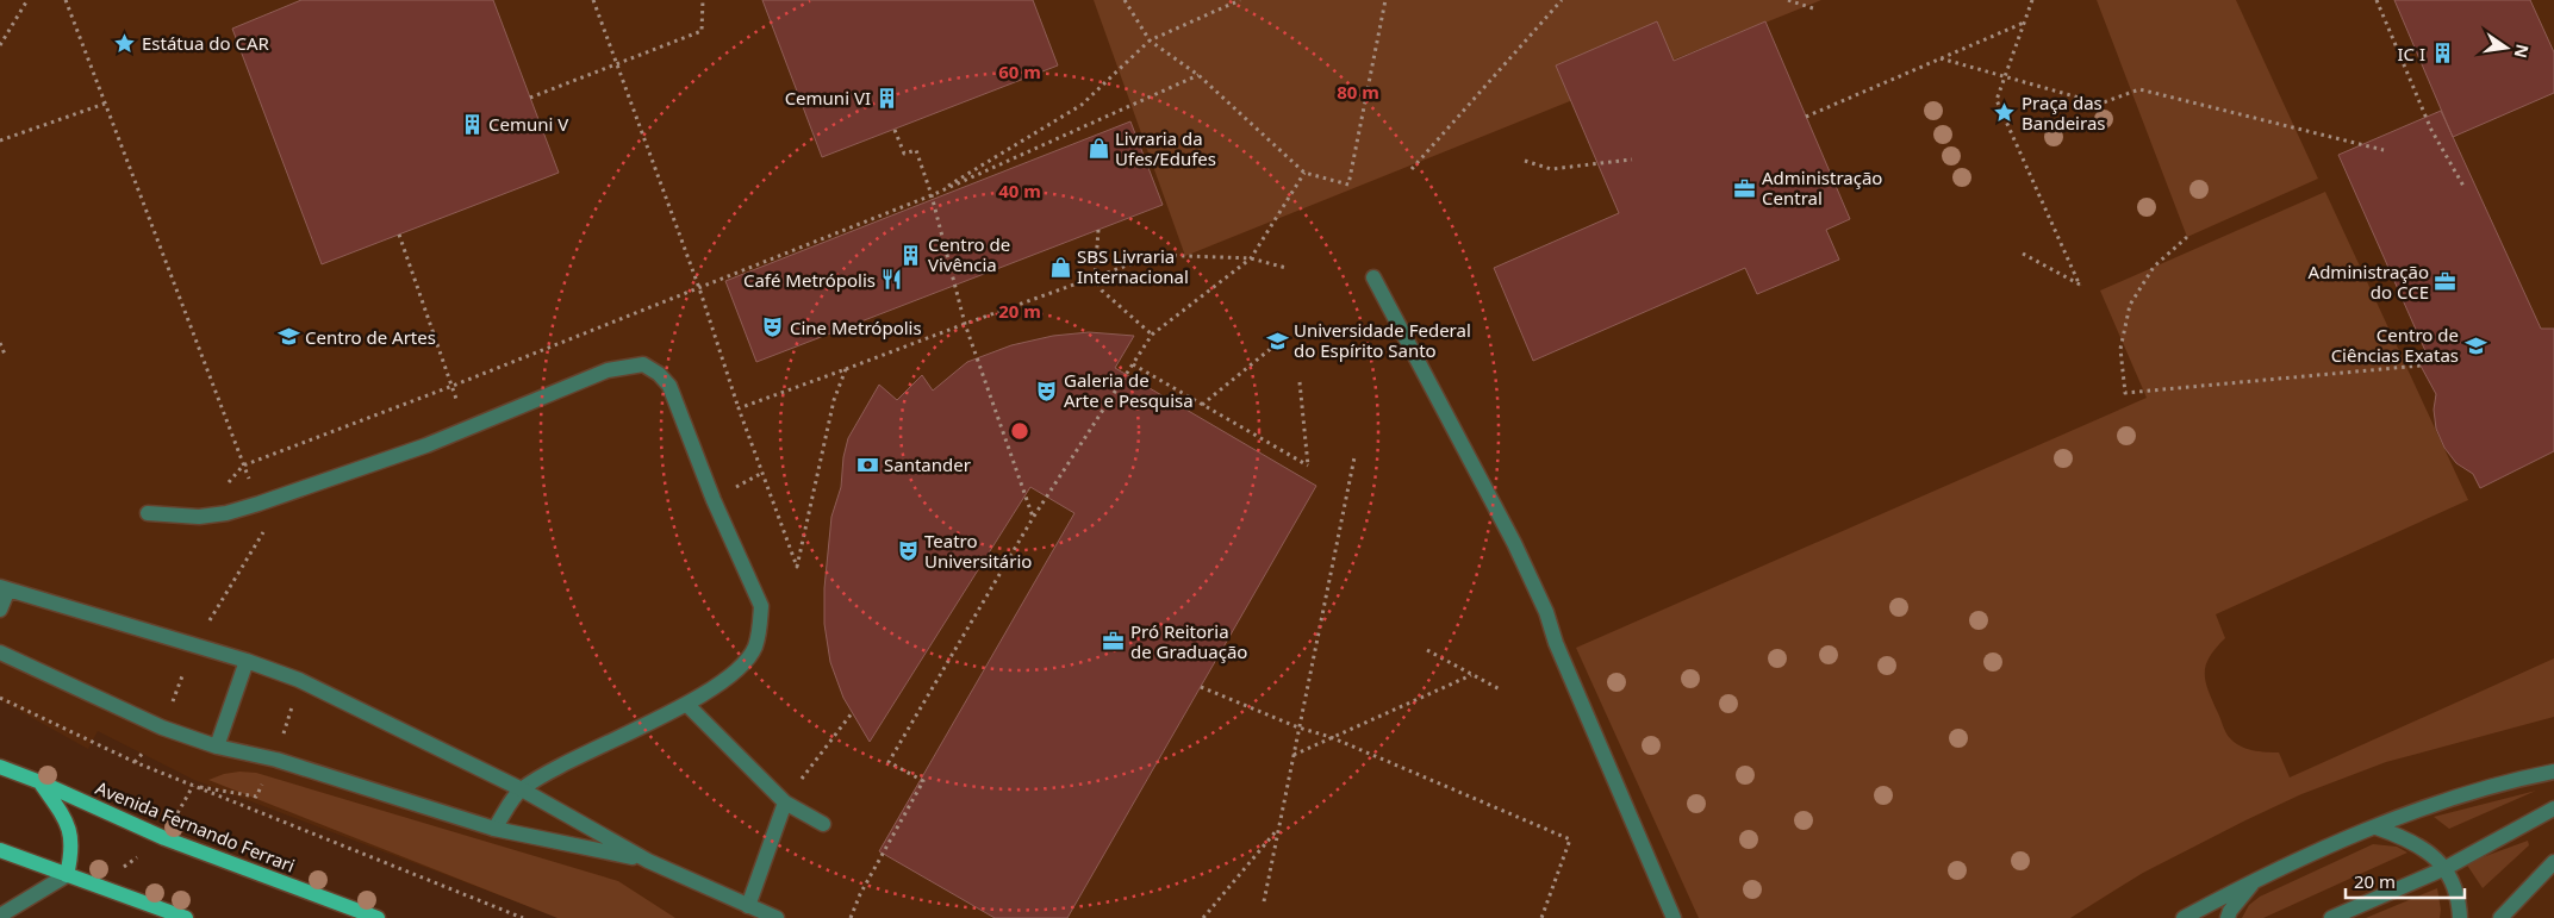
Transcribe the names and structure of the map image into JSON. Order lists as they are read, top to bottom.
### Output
{
  "streets": {
    "main road": ["Avenida Fernando Ferrari"]
  },
  "places": {
    "place": ["Estátua do CAR", "Praça das Bandeiras"],
    "building": [
      "IC I",
      "Cemuni VI",
      "Cemuni V",
      "Centro de Vivência"
    ],
    "shop": ["Livraria da Ufes/Edufes", "SBS Livraria Internacional"],
    "office": ["Administração Central", "Administração do CCE", "Pró Reitoria de Graduação"],
    "restaurant": ["Café Metrópolis"],
    "theatre": ["Cine Metrópolis", "Galeria de Arte e Pesquisa", "Teatro Universitário"],
    "school or university": ["Centro de Artes", "Universidade Federal do Espírito Santo", "Centro de Ciências Exatas"],
    "bank": ["Santander"]
  },
  "scale_bar": "20 m",
  "north": "right",
  "rings": [
    "60 m",
    "80 m",
    "40 m",
    "20 m"
  ]
}
